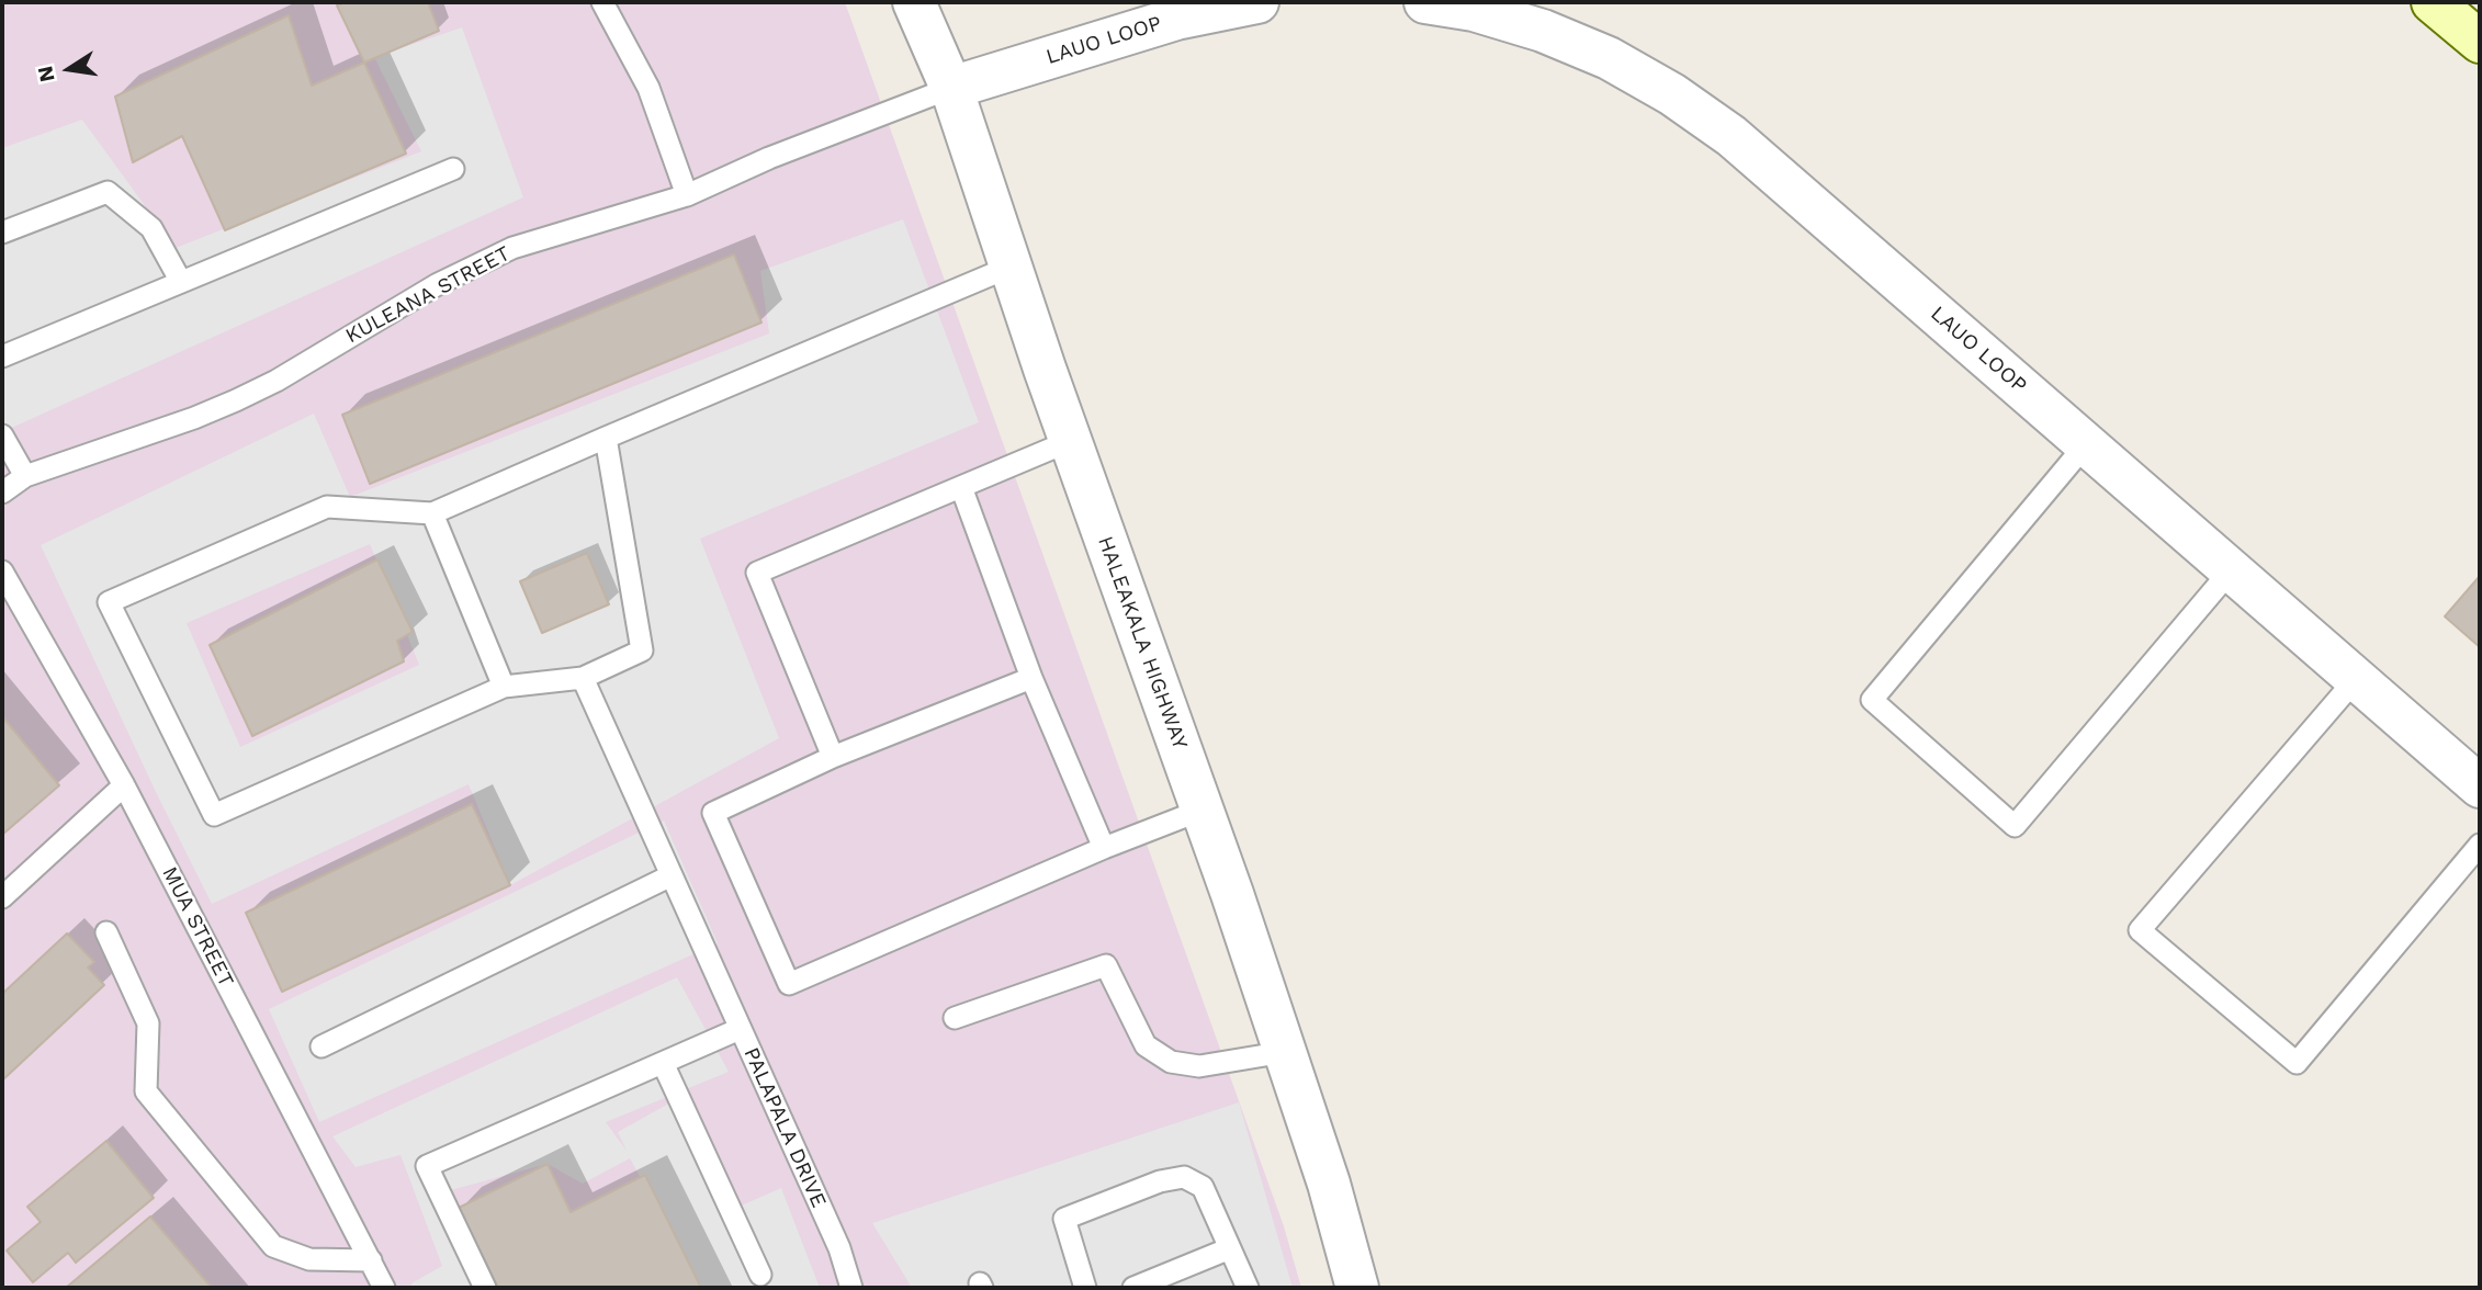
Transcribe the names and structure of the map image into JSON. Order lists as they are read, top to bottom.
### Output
{
  "streets": {
    "street": ["LAUO LOOP", "HALEAKALA HIGHWAY"],
    "lane": ["KULEANA STREET", "MUA STREET", "PALAPALA DRIVE"]
  },
  "crossings": [
    ["LAUO LOOP", "KULEANA STREET"],
    ["LAUO LOOP", "HALEAKALA HIGHWAY"],
    ["KULEANA STREET", "HALEAKALA HIGHWAY"]
  ],
  "north": "left"
}
